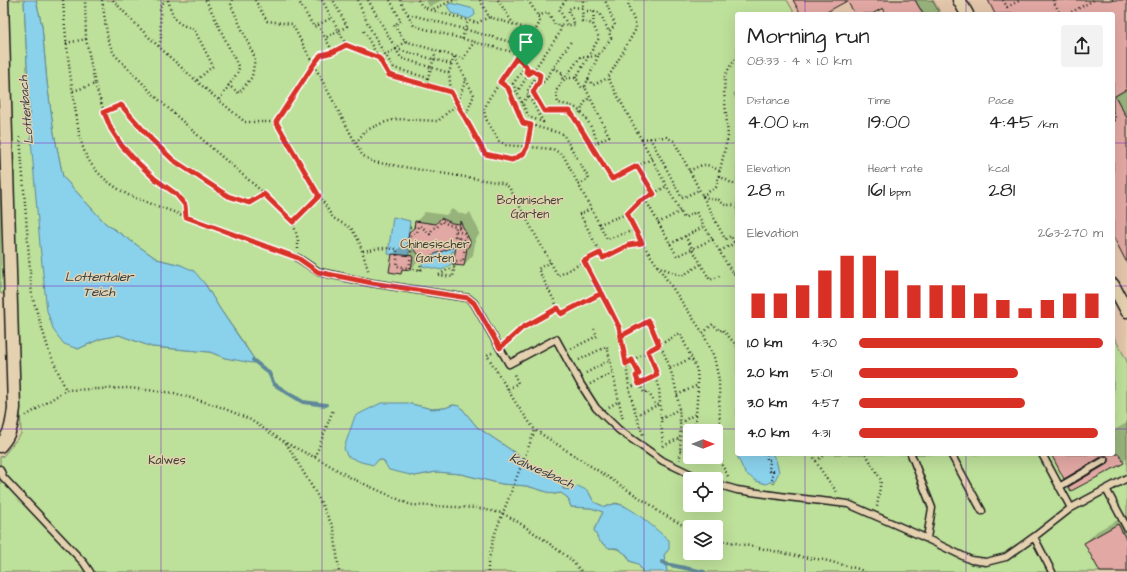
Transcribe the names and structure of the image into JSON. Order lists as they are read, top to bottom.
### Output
{
  "water": ["Lottenbach", "Lottentaler Teich", "Kalwesbach"],
  "parks": ["Botanischer Garten", "Chinesischer Garten", "Kalwes"],
  "north": "right",
  "page": {
    "heading": ["Morning run", "08:33 · 4 × 1.0 km"],
    "stats": [
      ["Distance", "4.00 km"],
      ["Time", "19:00"],
      ["Pace", "4:45 /km"],
      ["Elevation", "28 m"],
      ["Heart rate", "161 bpm"],
      ["kcal", "281"]
    ],
    "chart": ["Elevation", "263–270 m"],
    "list": [
      {
        "name": "1.0 km",
        "note": "4:30"
      },
      {
        "name": "2.0 km",
        "note": "5:01"
      },
      {
        "name": "3.0 km",
        "note": "4:57"
      },
      {
        "name": "4.0 km",
        "note": "4:31"
      }
    ]
  }
}
